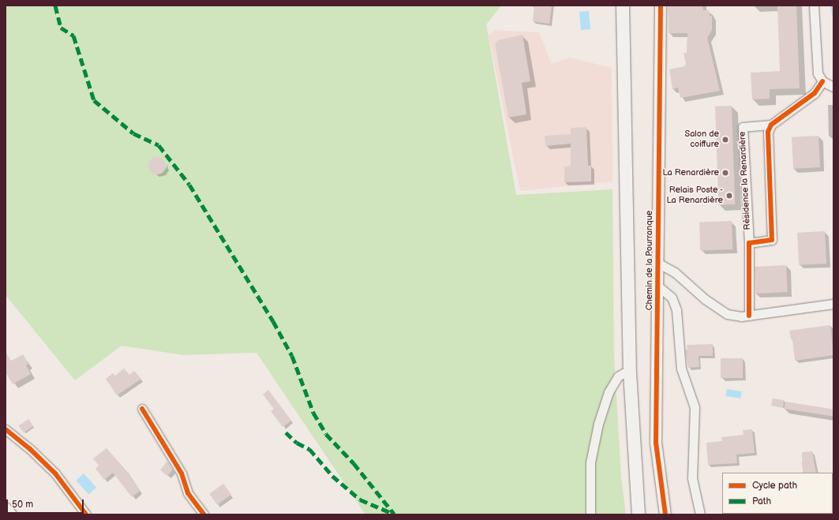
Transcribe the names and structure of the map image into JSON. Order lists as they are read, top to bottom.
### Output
{
  "streets": {
    "street": ["Résidence la Renardière", "Chemin de la Pourranque"]
  },
  "places": ["Salon de coiffure", "La Renardière", "Relais Poste - La Renardière"],
  "legend": ["Cycle path", "Path"],
  "scale_bar": "50 m"
}
